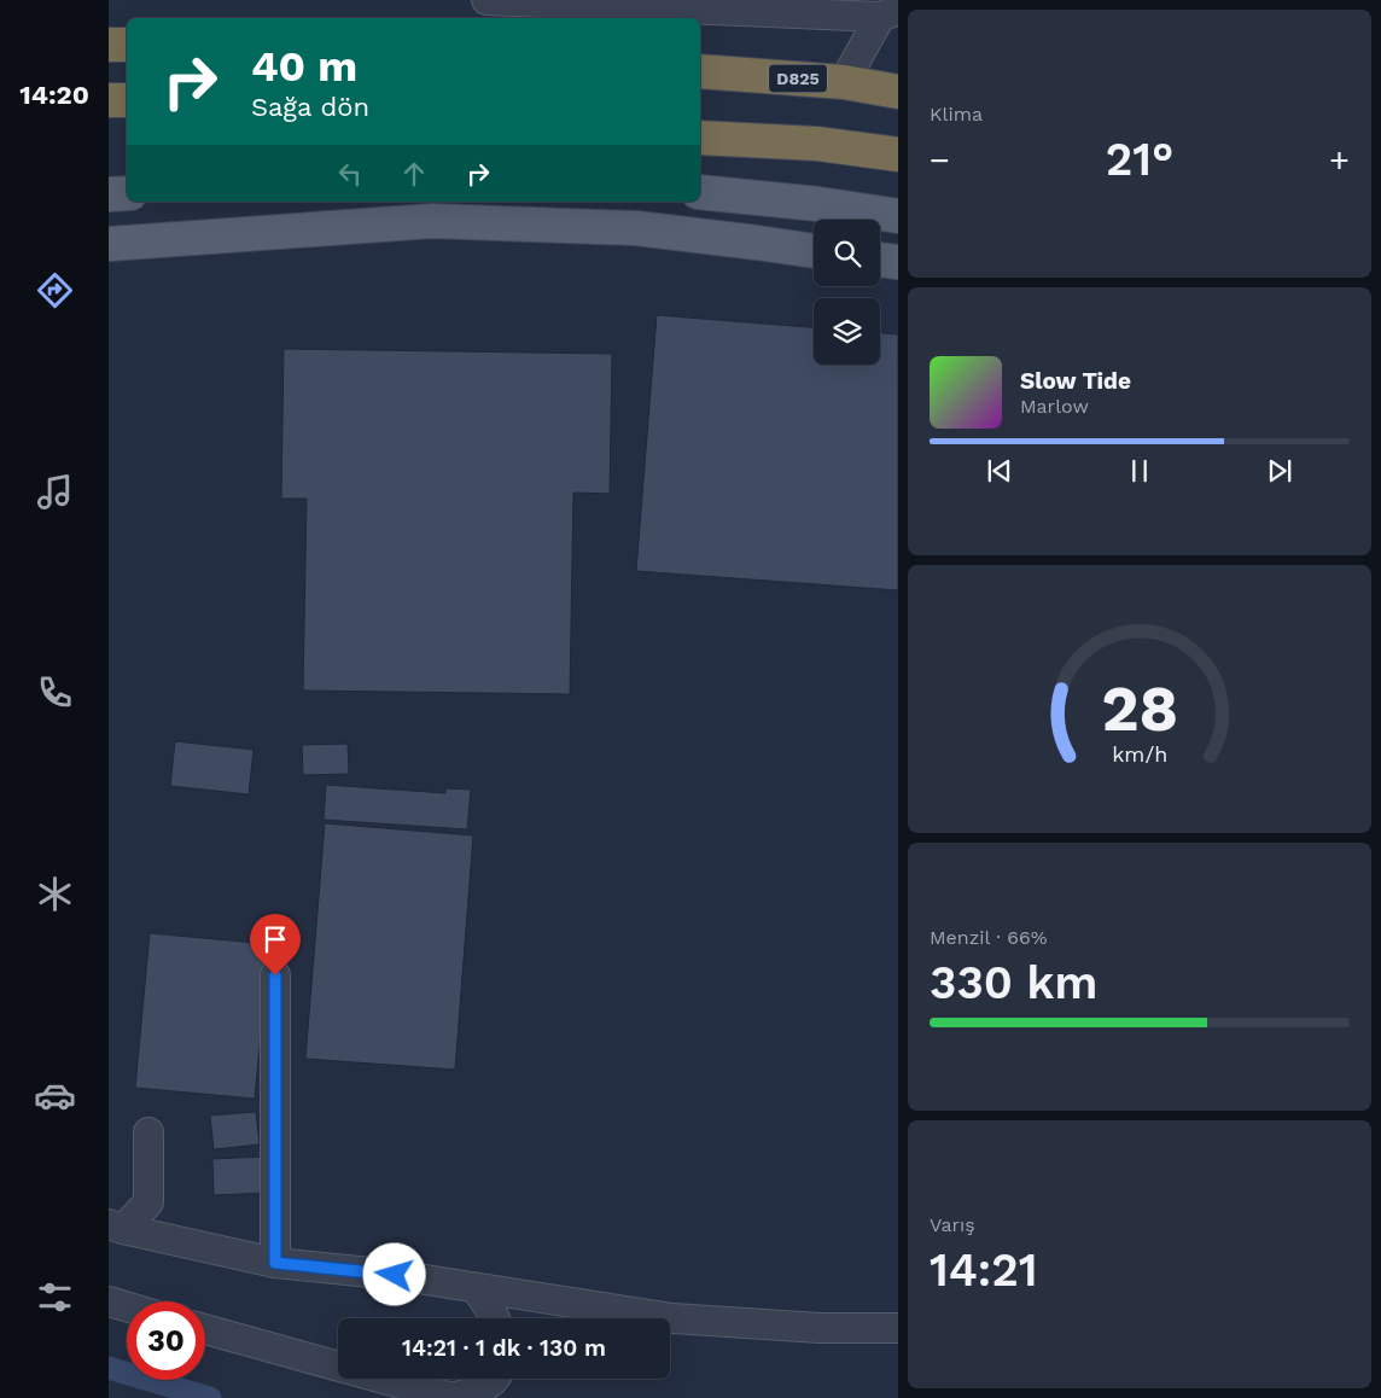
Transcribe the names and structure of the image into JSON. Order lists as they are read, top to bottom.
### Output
{
  "streets": {
    "highway": ["D825"]
  },
  "page": {
    "tabs": "14:20",
    "tile": [
      "Klima",
      ["Menzil · 66%", "330 km"],
      ["Varış", "14:21"]
    ],
    "turn": ["40 m", "Sağa dön"],
    "heat": ["−", "21°", "+"],
    "song": ["Slow Tide", "Marlow"],
    "limit": "30",
    "trip": "14:21 · 1 dk · 130 m",
    "gauge": ["28", "km/h"]
  }
}
